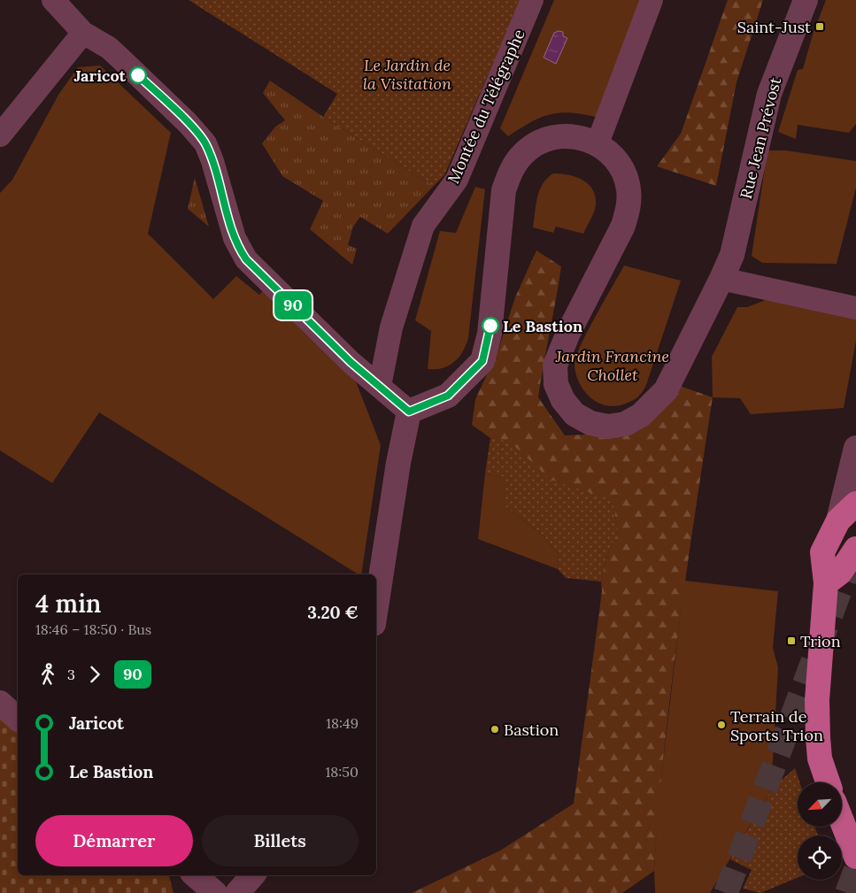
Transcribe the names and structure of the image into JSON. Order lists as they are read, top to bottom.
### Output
{
  "streets": {
    "street": ["Montée du Télégraphe", "Rue Jean Prévost"]
  },
  "parks": ["Le Jardin de la Visitation", "Jardin Francine Chollet"],
  "places": {
    "transit": ["Saint-Just", "Trion"],
    "other": [
      "Jaricot",
      "Le Bastion",
      "Terrain de Sports Trion",
      "Bastion"
    ]
  },
  "lines": ["bus line 90"],
  "north": "bottom left",
  "page": {
    "on_map": "90",
    "heading": ["4 min", "18:46 – 18:50 · Bus", "3.20 €"],
    "legs": ["3", "90"],
    "list": [
      {
        "name": "Jaricot",
        "value": "18:49"
      },
      {
        "name": "Le Bastion",
        "value": "18:50"
      }
    ],
    "buttons": ["Démarrer", "Billets"]
  }
}
